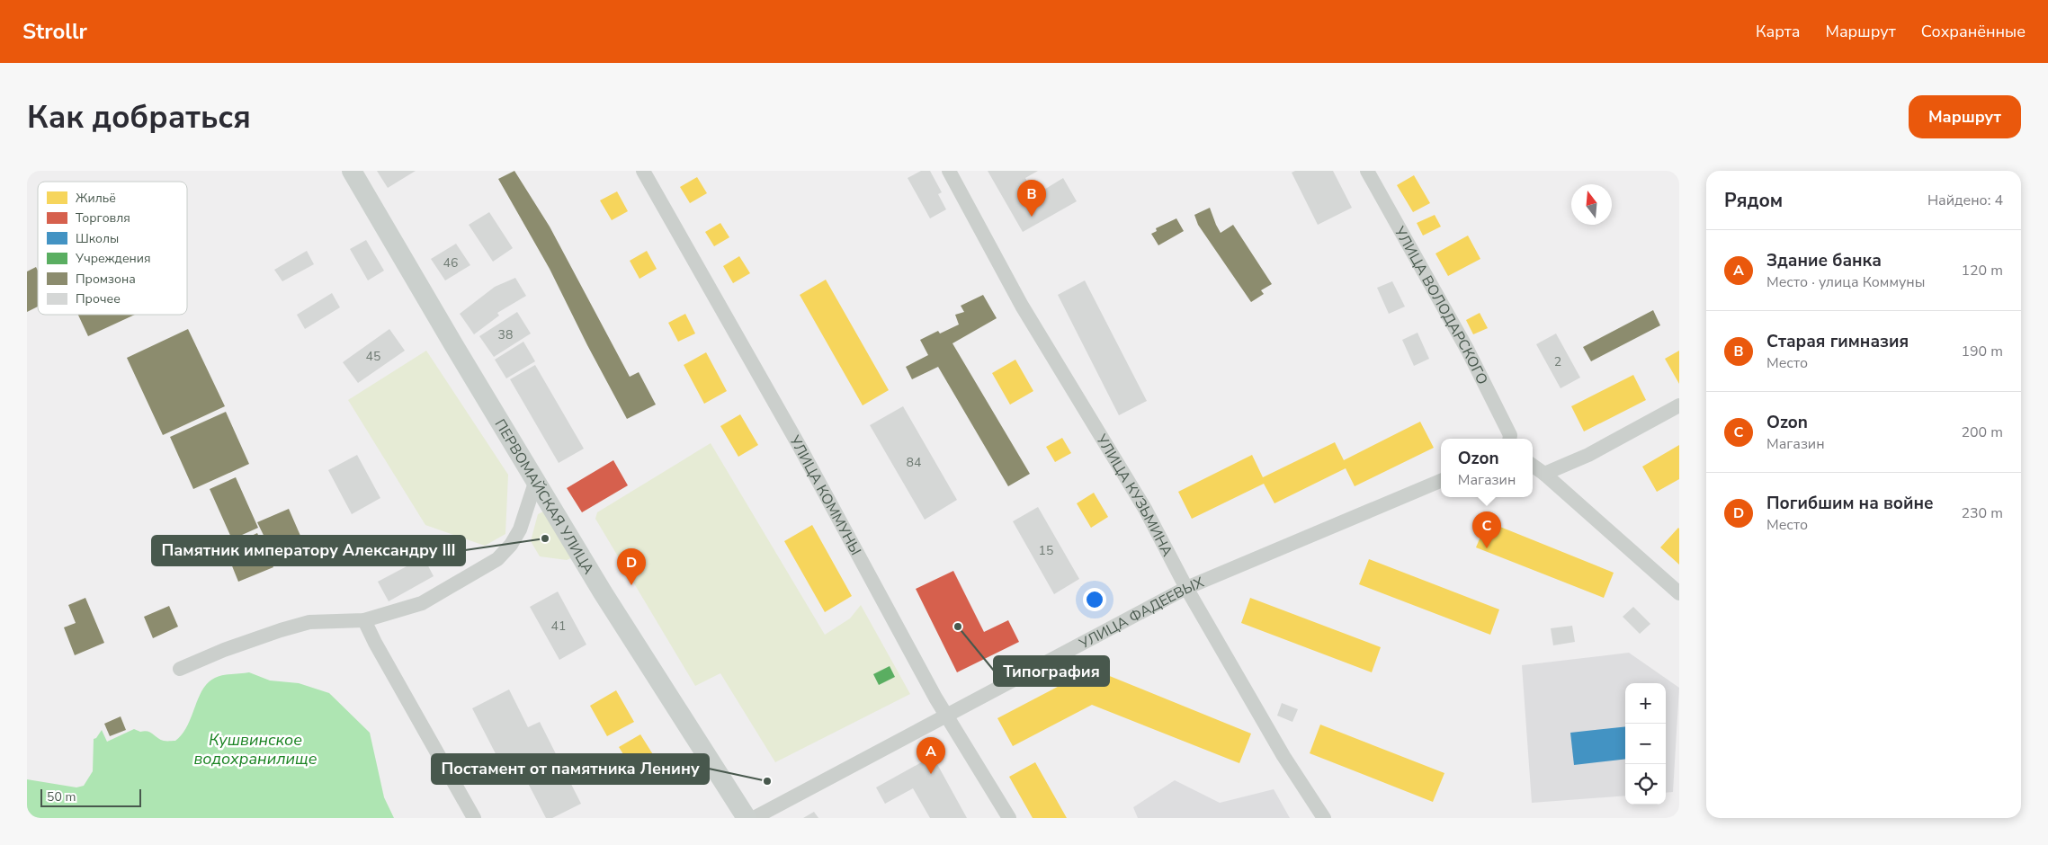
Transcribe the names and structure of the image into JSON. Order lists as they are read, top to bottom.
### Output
{
  "streets": {
    "main road": ["ПЕРВОМАЙСКАЯ УЛИЦА"],
    "street": [
      "УЛИЦА ВОЛОДАРСКОГО",
      "УЛИЦА КОММУНЫ",
      "УЛИЦА КУЗЬМИНА",
      "УЛИЦА ФАДЕЕВЫХ"
    ]
  },
  "crossings": [
    ["УЛИЦА КОММУНЫ", "УЛИЦА ФАДЕЕВЫХ"],
    ["УЛИЦА КУЗЬМИНА", "УЛИЦА ФАДЕЕВЫХ"]
  ],
  "water": ["Кушвинское водохранилище"],
  "places": ["Памятник императору Александру III", "Типография", "Постамент от памятника Ленину"],
  "house_numbers": [
    "46",
    "38",
    "45",
    "2",
    "84",
    "15",
    "41"
  ],
  "legend": [
    "Жильё",
    "Торговля",
    "Школы",
    "Учреждения",
    "Промзона",
    "Прочее"
  ],
  "scale_bar": "50 m",
  "north": "top",
  "page": {
    "header": "Strollr",
    "nav": ["Карта", "Маршрут", "Сохранённые"],
    "buttons": "Маршрут",
    "title": "Как добраться",
    "heading": ["Рядом", "Найдено: 4"],
    "pins": [
      "B",
      "C",
      "D",
      "A"
    ],
    "list": [
      {
        "mark": "A",
        "name": "Здание банка",
        "note": "Место · улица Коммуны",
        "value": "120 m"
      },
      {
        "mark": "B",
        "name": "Старая гимназия",
        "note": "Место",
        "value": "190 m"
      },
      {
        "mark": "C",
        "name": "Ozon",
        "note": "Магазин",
        "value": "200 m"
      },
      {
        "mark": "D",
        "name": "Погибшим на войне",
        "note": "Место",
        "value": "230 m"
      }
    ],
    "popup": ["Ozon", "Магазин"],
    "map_buttons": ["+", "−"],
    "scale": "50 m"
  }
}
